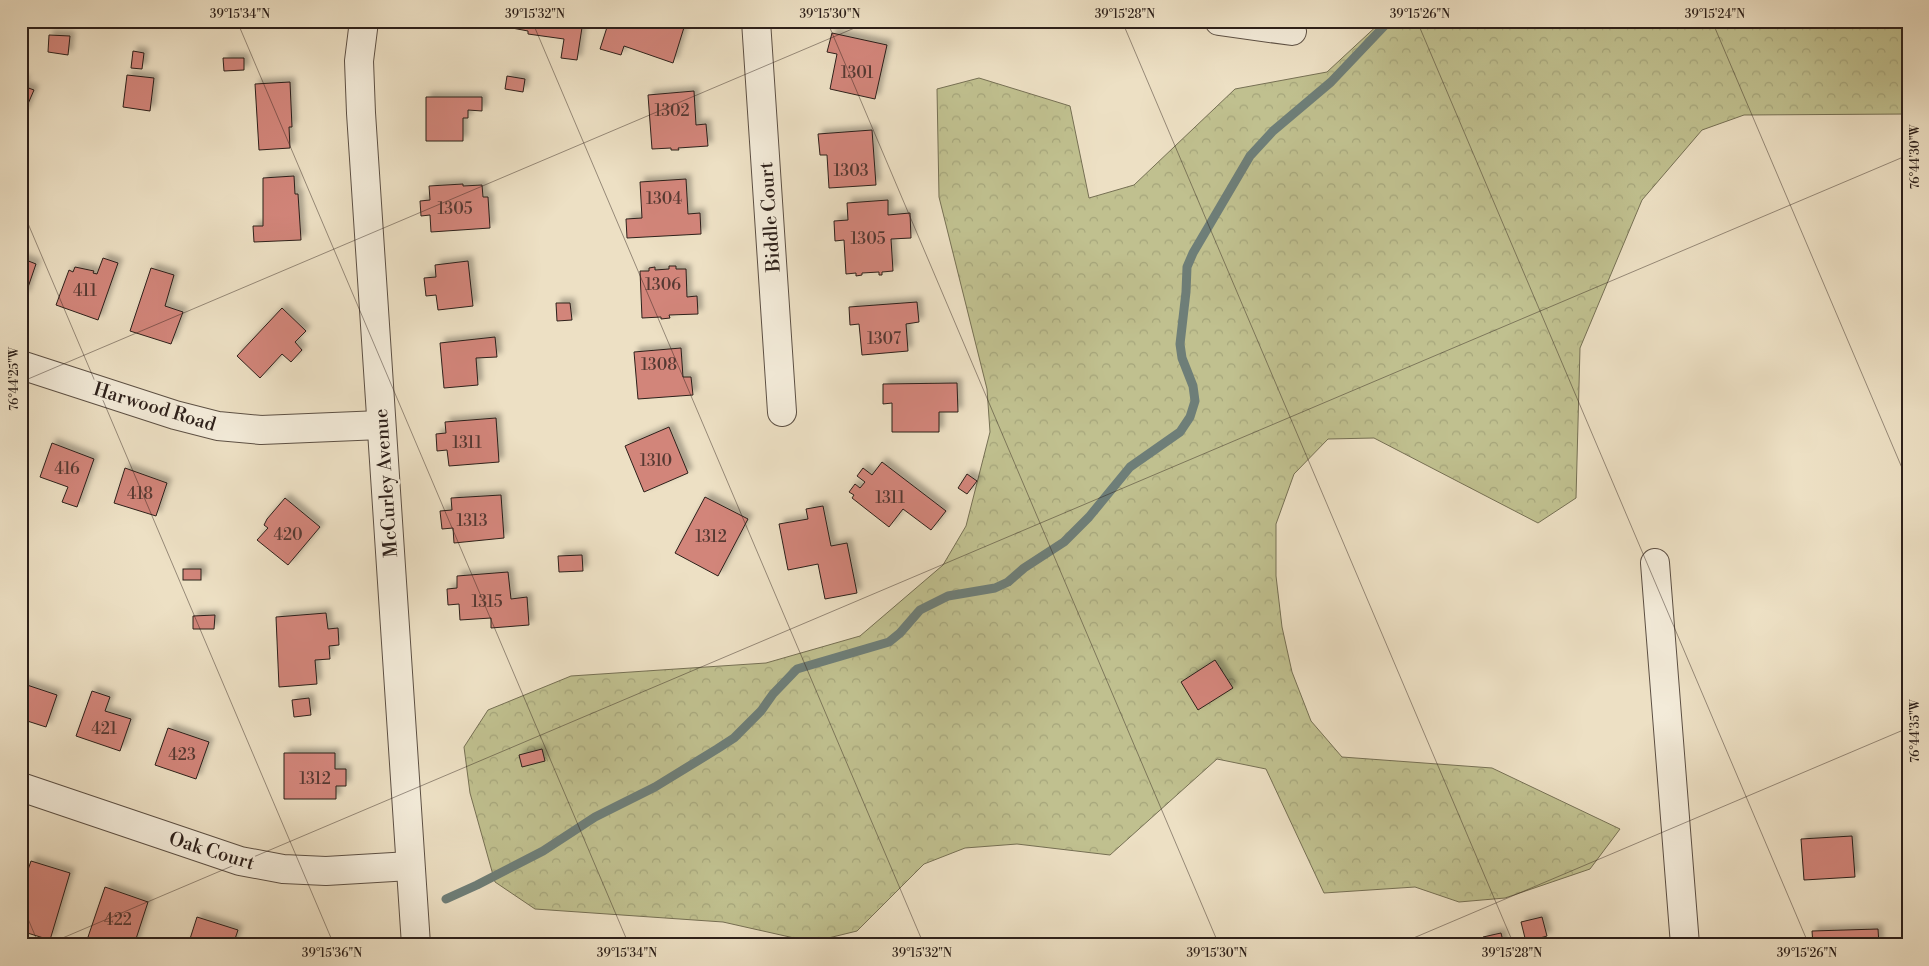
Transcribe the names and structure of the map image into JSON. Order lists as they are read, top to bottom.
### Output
{
  "streets": {
    "street": [
      "Biddle Court",
      "Harwood Road",
      "McCurley Avenue",
      "Oak Court"
    ]
  },
  "crossings": [
    ["Harwood Road", "McCurley Avenue"],
    ["McCurley Avenue", "Oak Court"]
  ],
  "house_numbers": [
    "1301",
    "1302",
    "1303",
    "1304",
    "1305",
    "1305",
    "1306",
    "411",
    "1307",
    "1308",
    "1311",
    "1310",
    "416",
    "418",
    "1311",
    "1313",
    "420",
    "1312",
    "1315",
    "421",
    "423",
    "1312",
    "422"
  ],
  "coordinates": [
    "39°15'34\"N",
    "39°15'32\"N",
    "39°15'30\"N",
    "39°15'28\"N",
    "39°15'26\"N",
    "39°15'24\"N",
    "76°44'30\"W",
    "76°44'25\"W",
    "76°44'35\"W",
    "39°15'36\"N"
  ]
}
